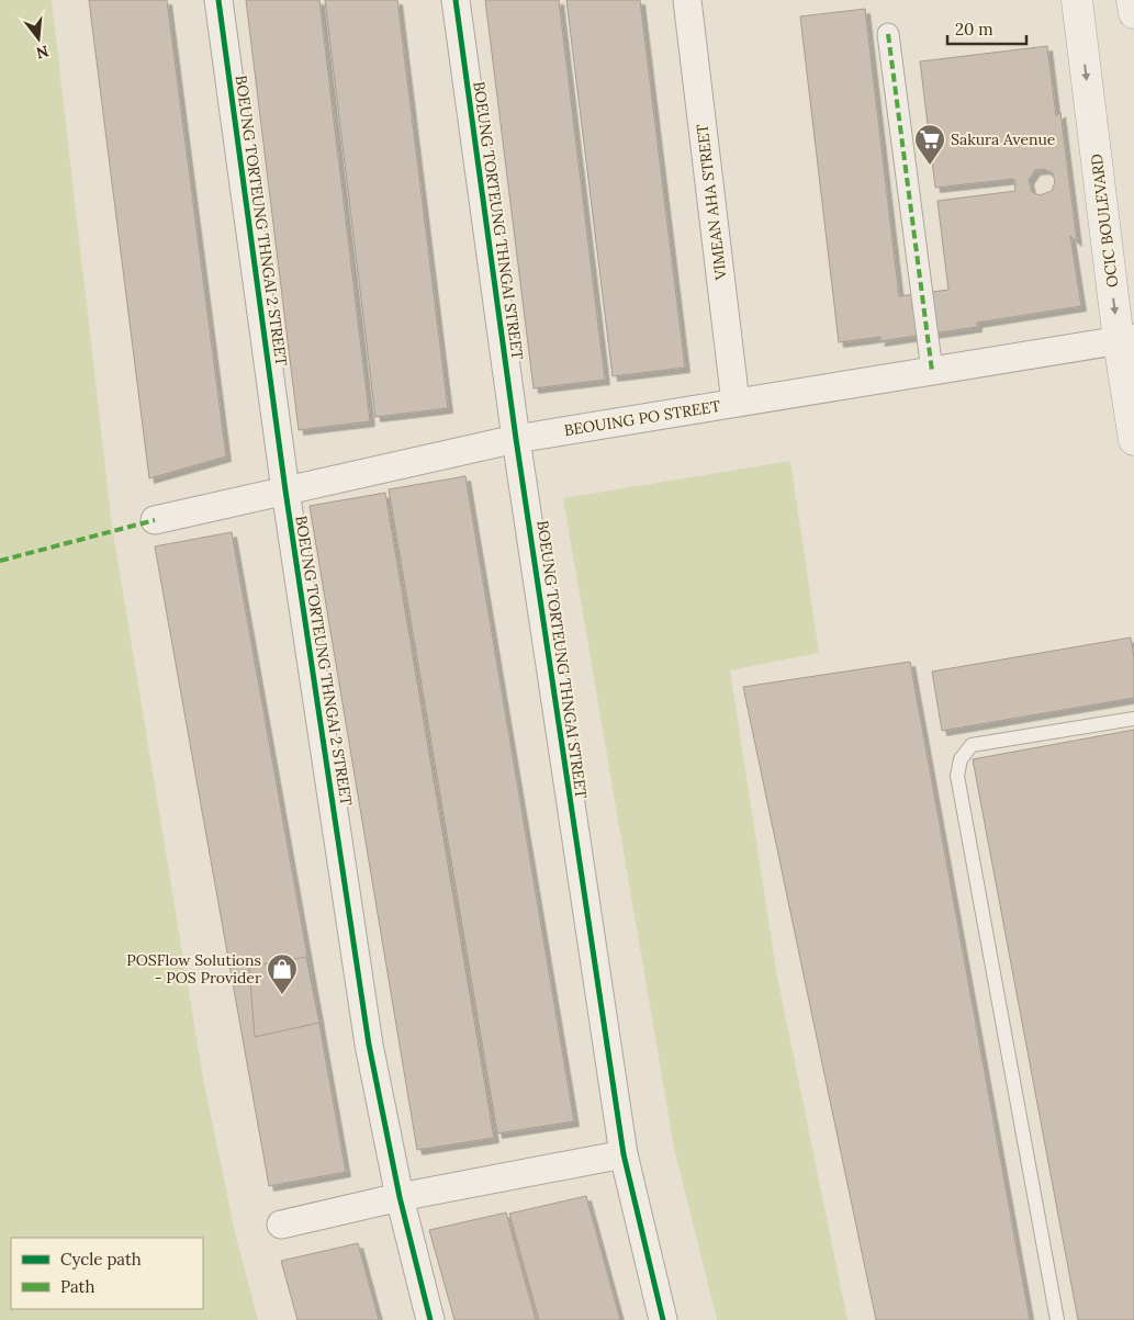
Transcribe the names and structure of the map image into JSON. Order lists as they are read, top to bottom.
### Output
{
  "streets": {
    "street": [
      "VIMEAN AHA STREET",
      "BOEUNG TORTEUNG THNGAI 2 STREET",
      "BOEUNG TORTEUNG THNGAI STREET",
      "OCIC BOULEVARD",
      "BEOUING PO STREET"
    ]
  },
  "crossings": [
    ["VIMEAN AHA STREET", "BEOUING PO STREET"],
    ["BOEUNG TORTEUNG THNGAI 2 STREET", "BEOUING PO STREET"],
    ["BOEUNG TORTEUNG THNGAI STREET", "BEOUING PO STREET"],
    ["OCIC BOULEVARD", "BEOUING PO STREET"]
  ],
  "places": {
    "supermarket": ["Sakura Avenue"],
    "shop": ["POSFlow Solutions - POS Provider"]
  },
  "legend": ["Cycle path", "Path"],
  "scale_bar": "20 m",
  "north": "bottom"
}
